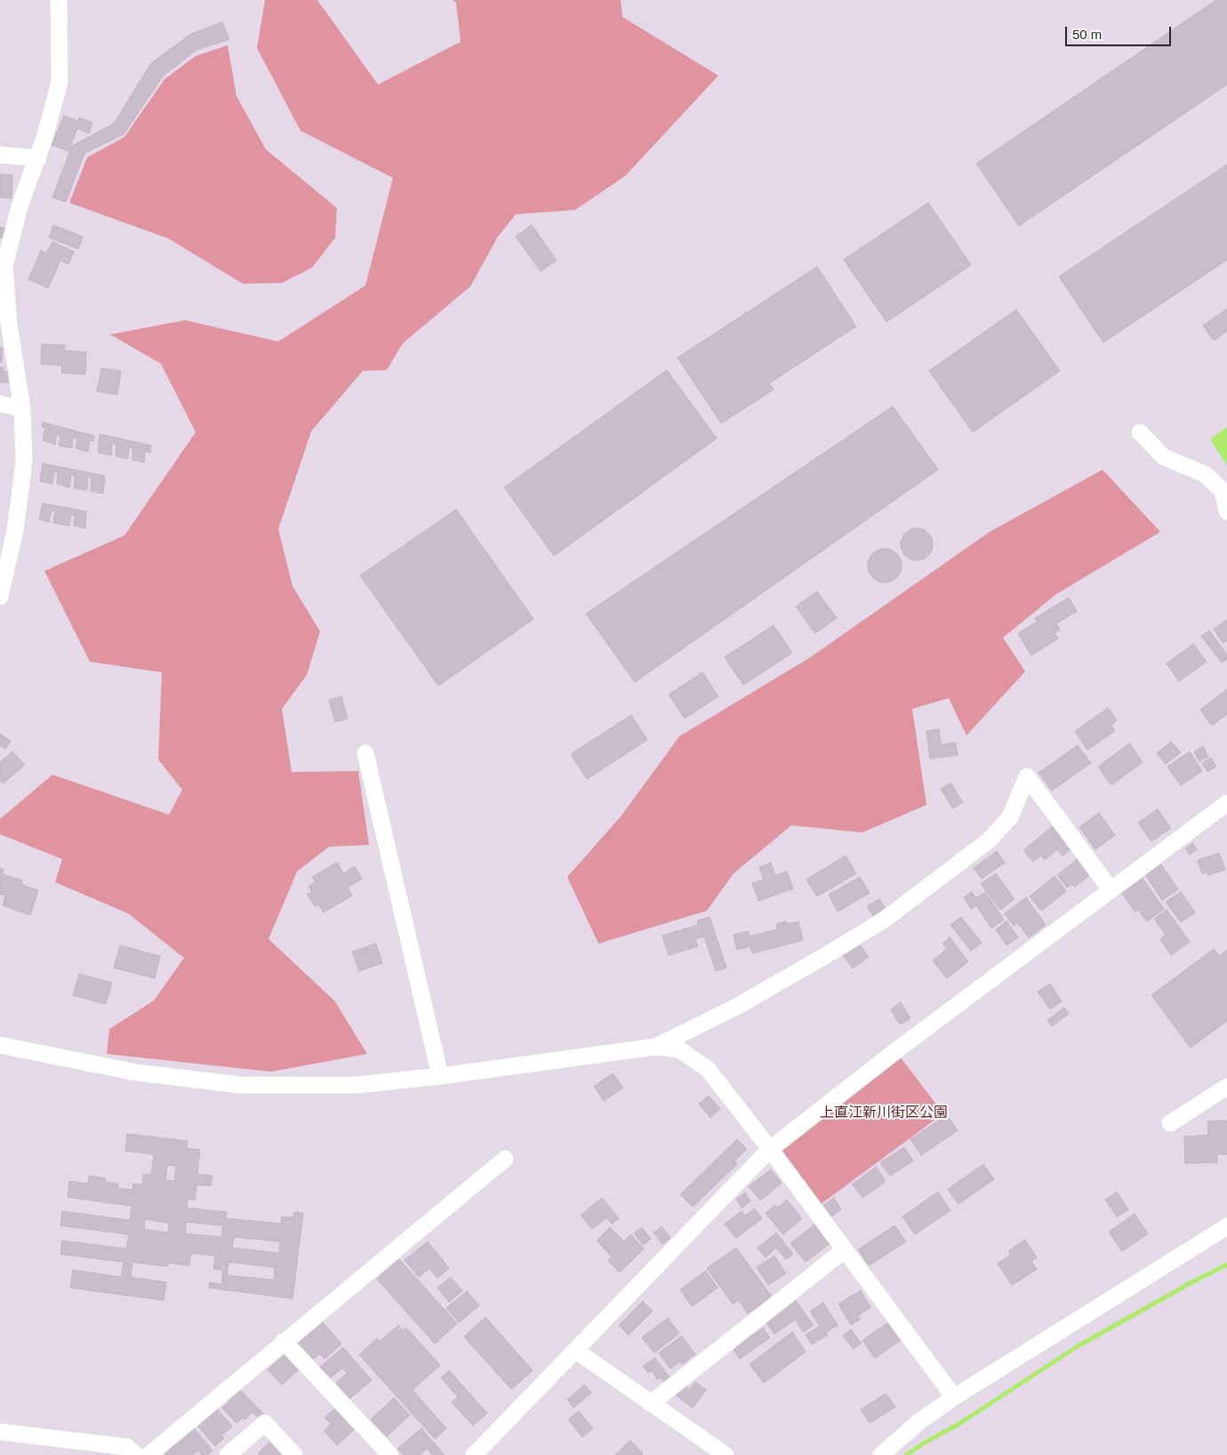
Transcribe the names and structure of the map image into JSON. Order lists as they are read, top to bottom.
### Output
{
  "parks": ["上直江新川街区公園"],
  "scale_bar": "50 m"
}
